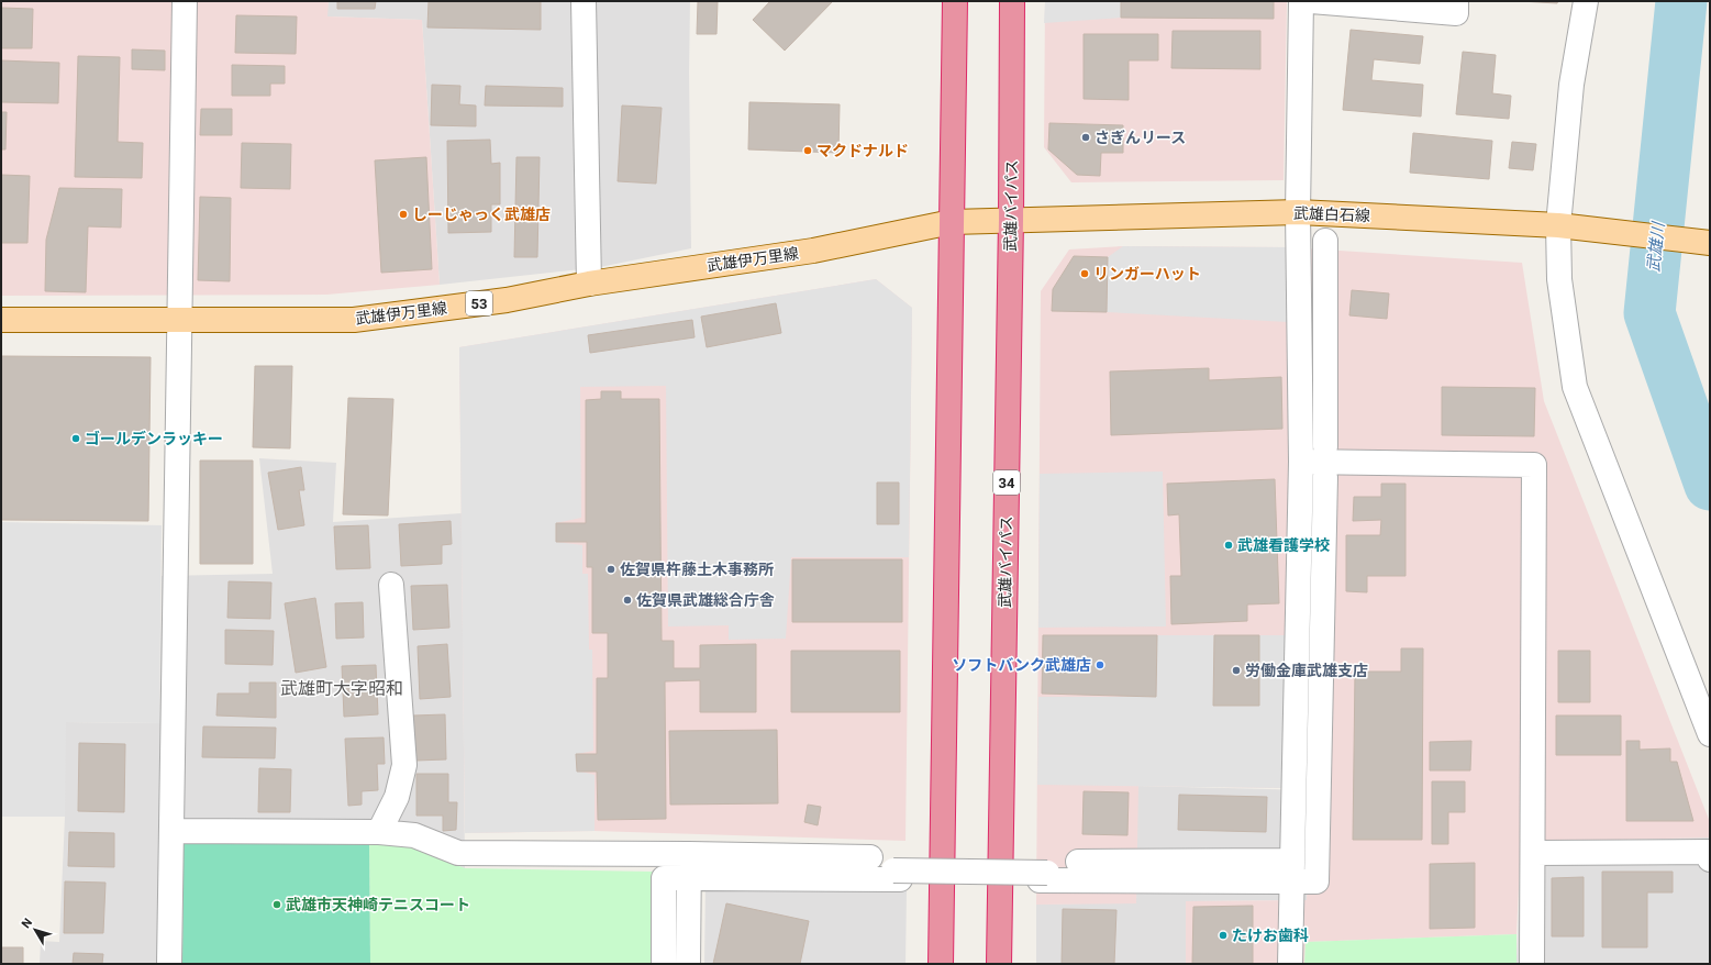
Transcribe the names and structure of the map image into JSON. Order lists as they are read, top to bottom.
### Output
{
  "streets": {
    "highway": ["武雄バイパス", "34"],
    "main road": ["武雄白石線", "武雄伊万里線", "53"]
  },
  "crossings": [
    ["武雄バイパス", "武雄白石線"],
    ["武雄白石線", "武雄伊万里線"]
  ],
  "districts": ["武雄町大字昭和"],
  "water": ["武雄川"],
  "places": [
    "さぎんリース",
    "マクドナルド",
    "しーじゃっく武雄店",
    "リンガーハット",
    "ゴールデンラッキー",
    "武雄看護学校",
    "佐賀県杵藤土木事務所",
    "佐賀県武雄総合庁舎",
    "ソフトバンク武雄店",
    "労働金庫武雄支店",
    "武雄市天神崎テニスコート",
    "たけお歯科"
  ],
  "north": "top left"
}
